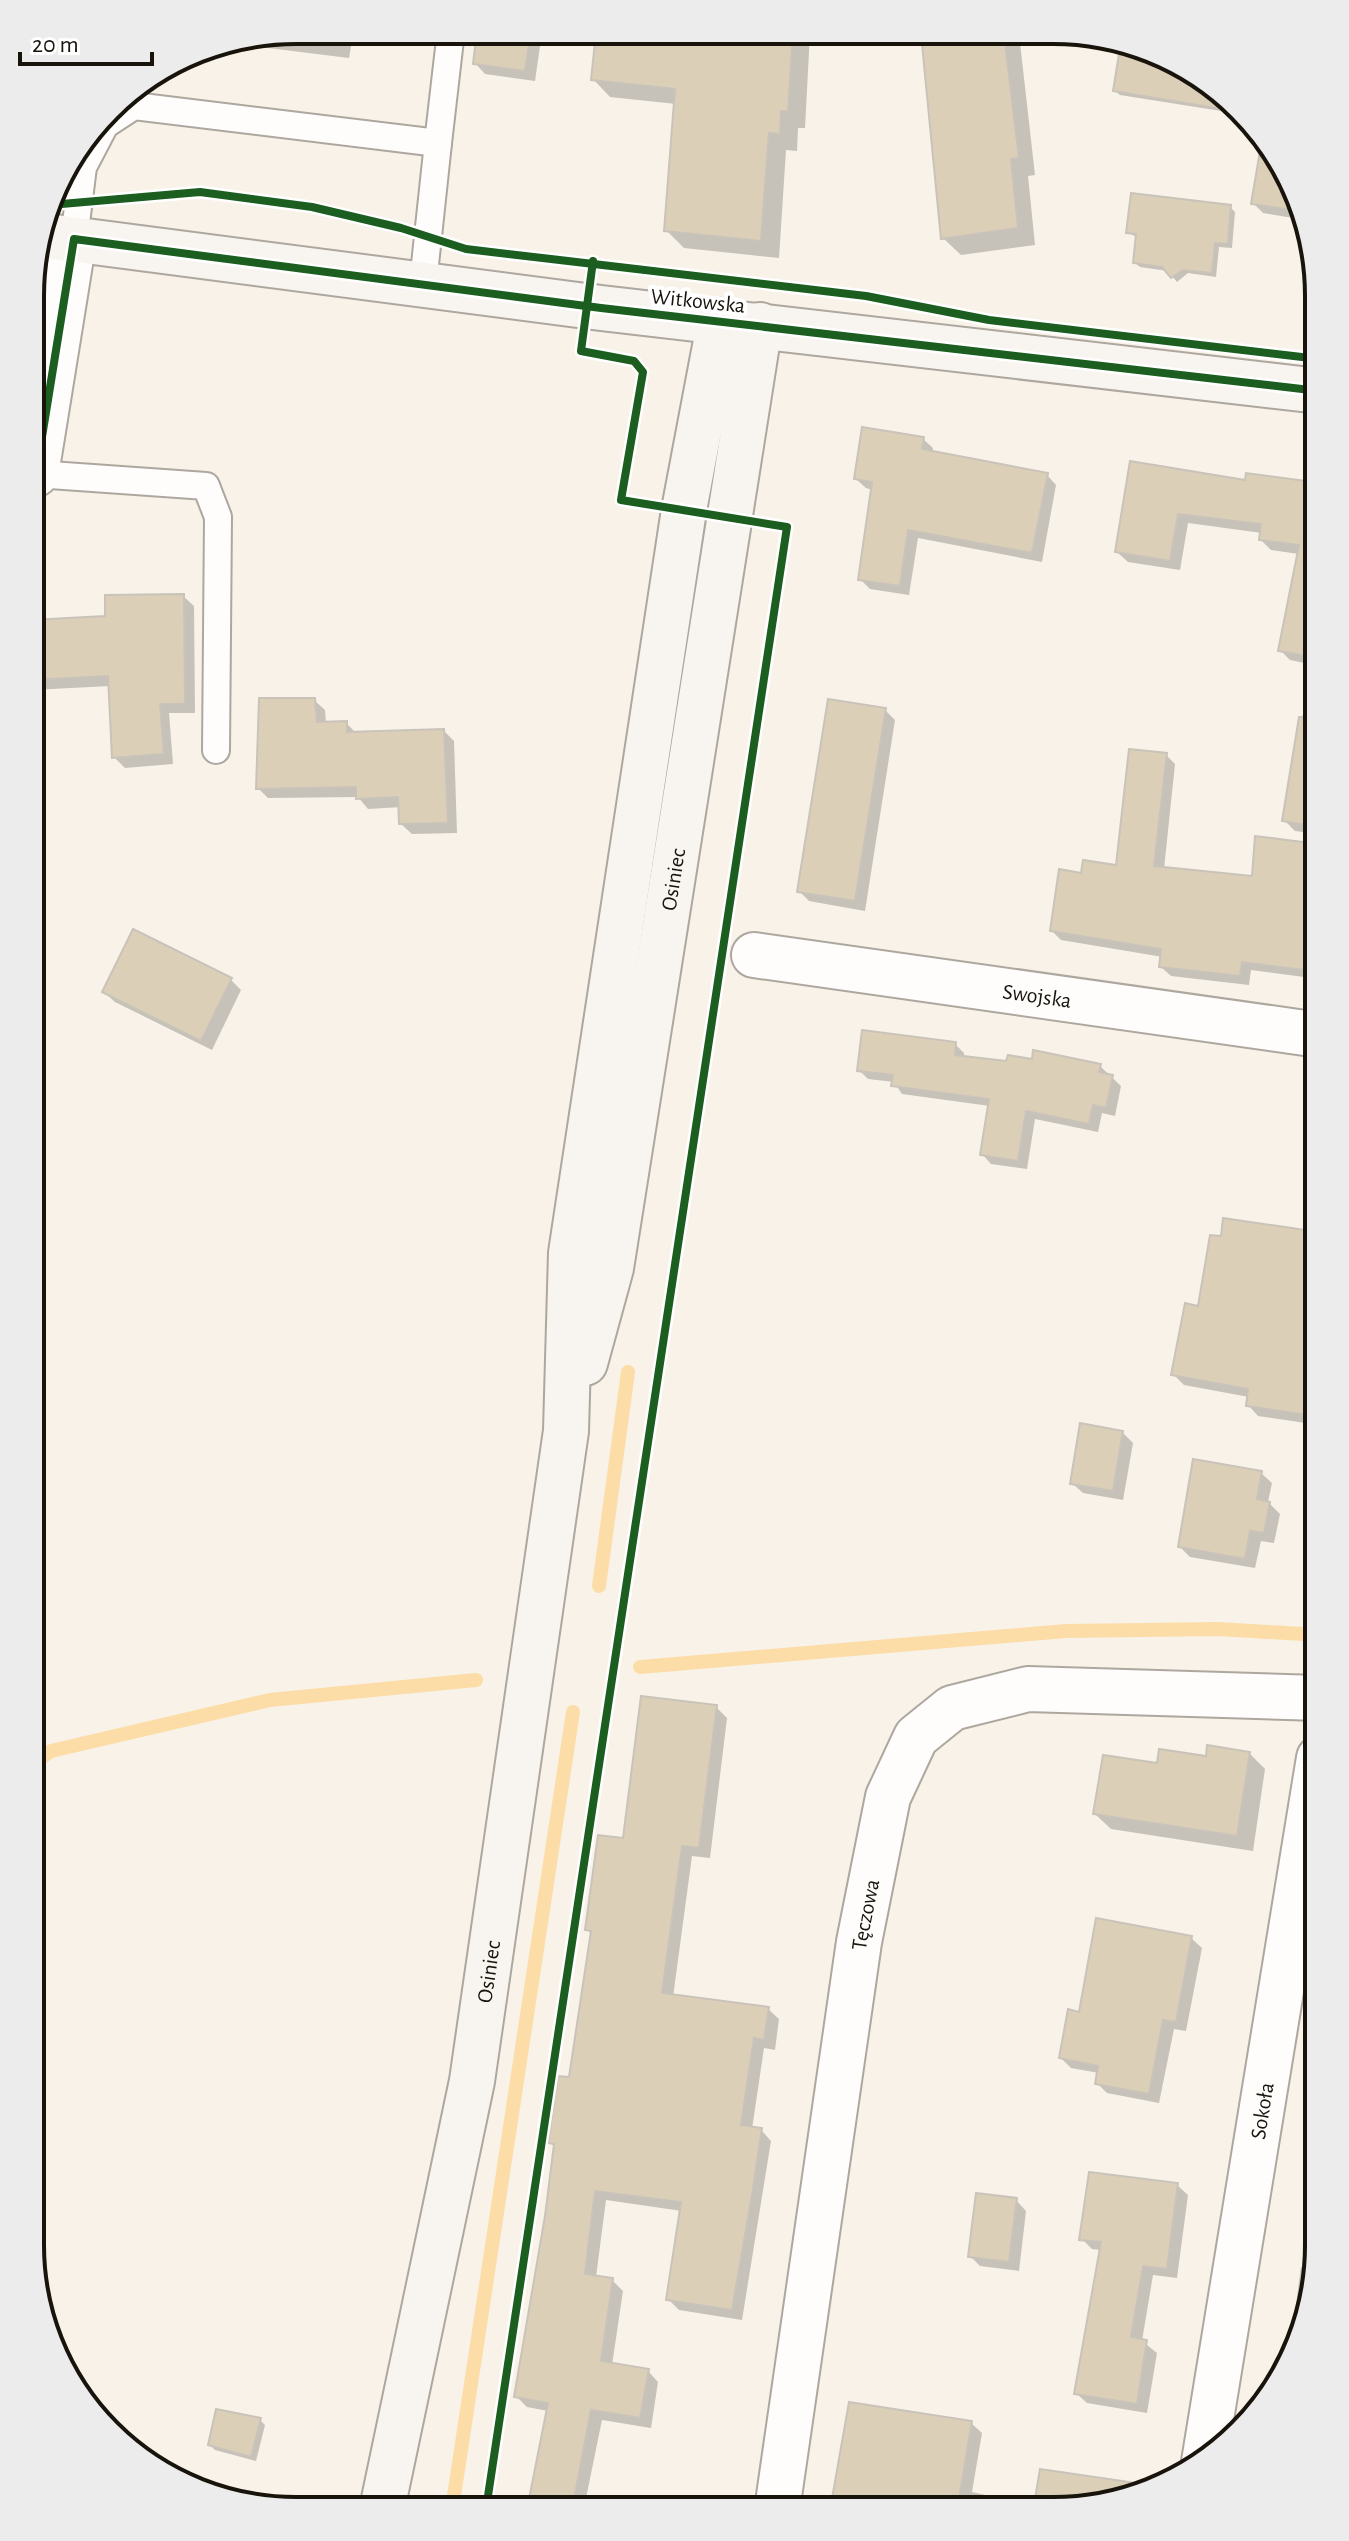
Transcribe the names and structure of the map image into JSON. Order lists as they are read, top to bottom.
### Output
{
  "streets": {
    "street": [
      "Witkowska",
      "Osiniec",
      "Swojska",
      "Tęczowa",
      "Sokoła"
    ]
  },
  "crossings": [
    ["Witkowska", "Osiniec"]
  ],
  "scale_bar": "20 m"
}
